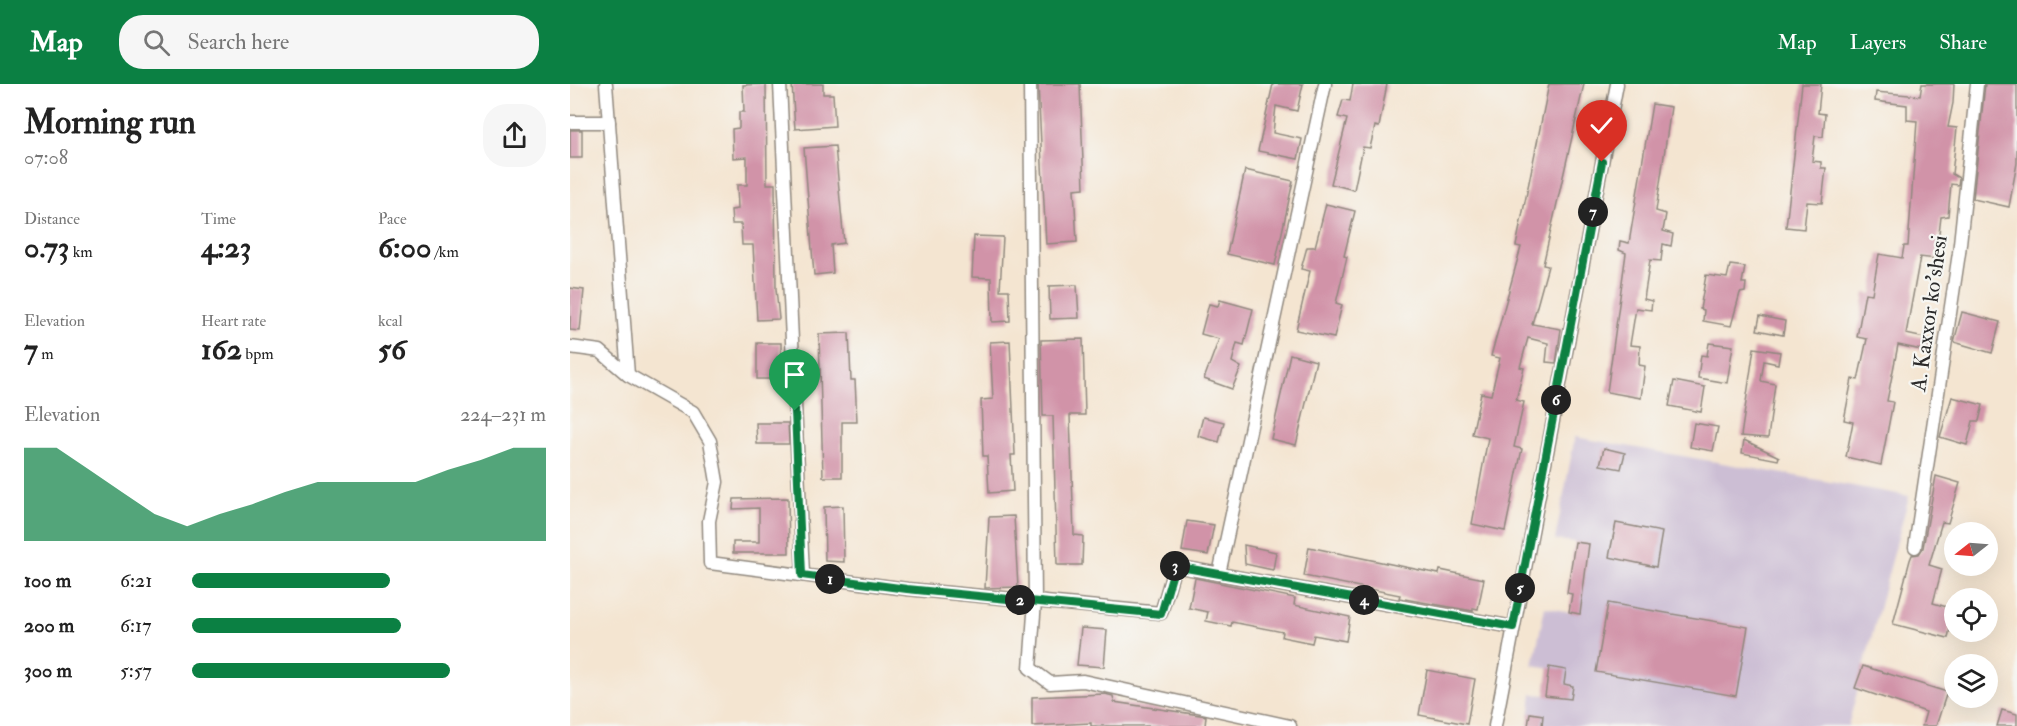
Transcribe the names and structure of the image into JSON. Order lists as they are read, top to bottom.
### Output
{
  "streets": {
    "street": ["A. Kaxxor ko'shesi"]
  },
  "north": "left",
  "page": {
    "header": "Map",
    "search": "Search here",
    "nav": ["Map", "Layers", "Share"],
    "heading": ["Morning run", "07:08"],
    "stats": [
      ["Distance", "0.73 km"],
      ["Time", "4:23"],
      ["Pace", "6:00 /km"],
      ["Elevation", "7 m"],
      ["Heart rate", "162 bpm"],
      ["kcal", "56"]
    ],
    "pins": [
      "7",
      "6",
      "3",
      "1",
      "5",
      "2",
      "4"
    ],
    "chart": ["Elevation", "224–231 m"],
    "list": [
      {
        "name": "100 m",
        "note": "6:21"
      },
      {
        "name": "200 m",
        "note": "6:17"
      },
      {
        "name": "300 m",
        "note": "5:57"
      }
    ]
  }
}
